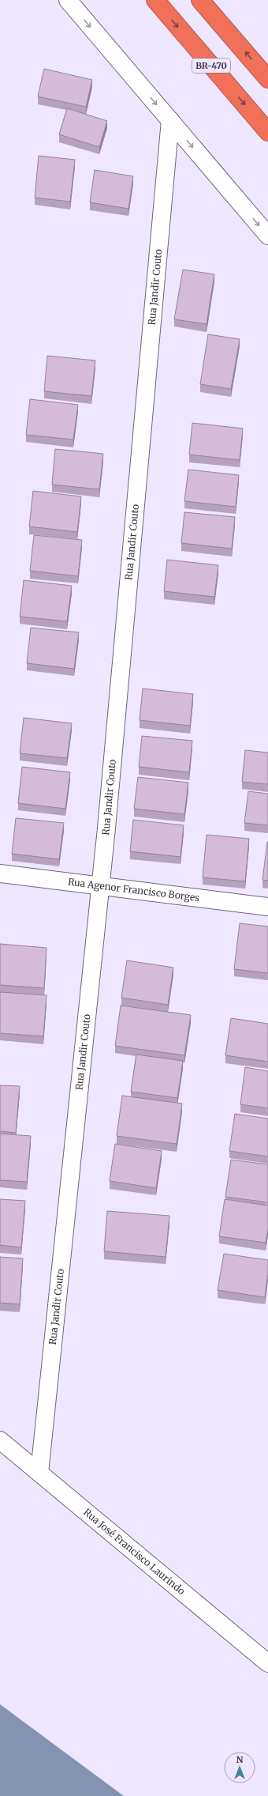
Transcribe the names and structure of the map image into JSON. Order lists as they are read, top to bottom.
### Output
{
  "streets": {
    "highway": ["BR-470"],
    "street": ["Rua Jandir Couto", "Rua Agenor Francisco Borges", "Rua José Francisco Laurindo"]
  },
  "crossings": [
    ["Rua Jandir Couto", "Rua Agenor Francisco Borges"],
    ["Rua Jandir Couto", "Rua José Francisco Laurindo"]
  ],
  "north": "top"
}
